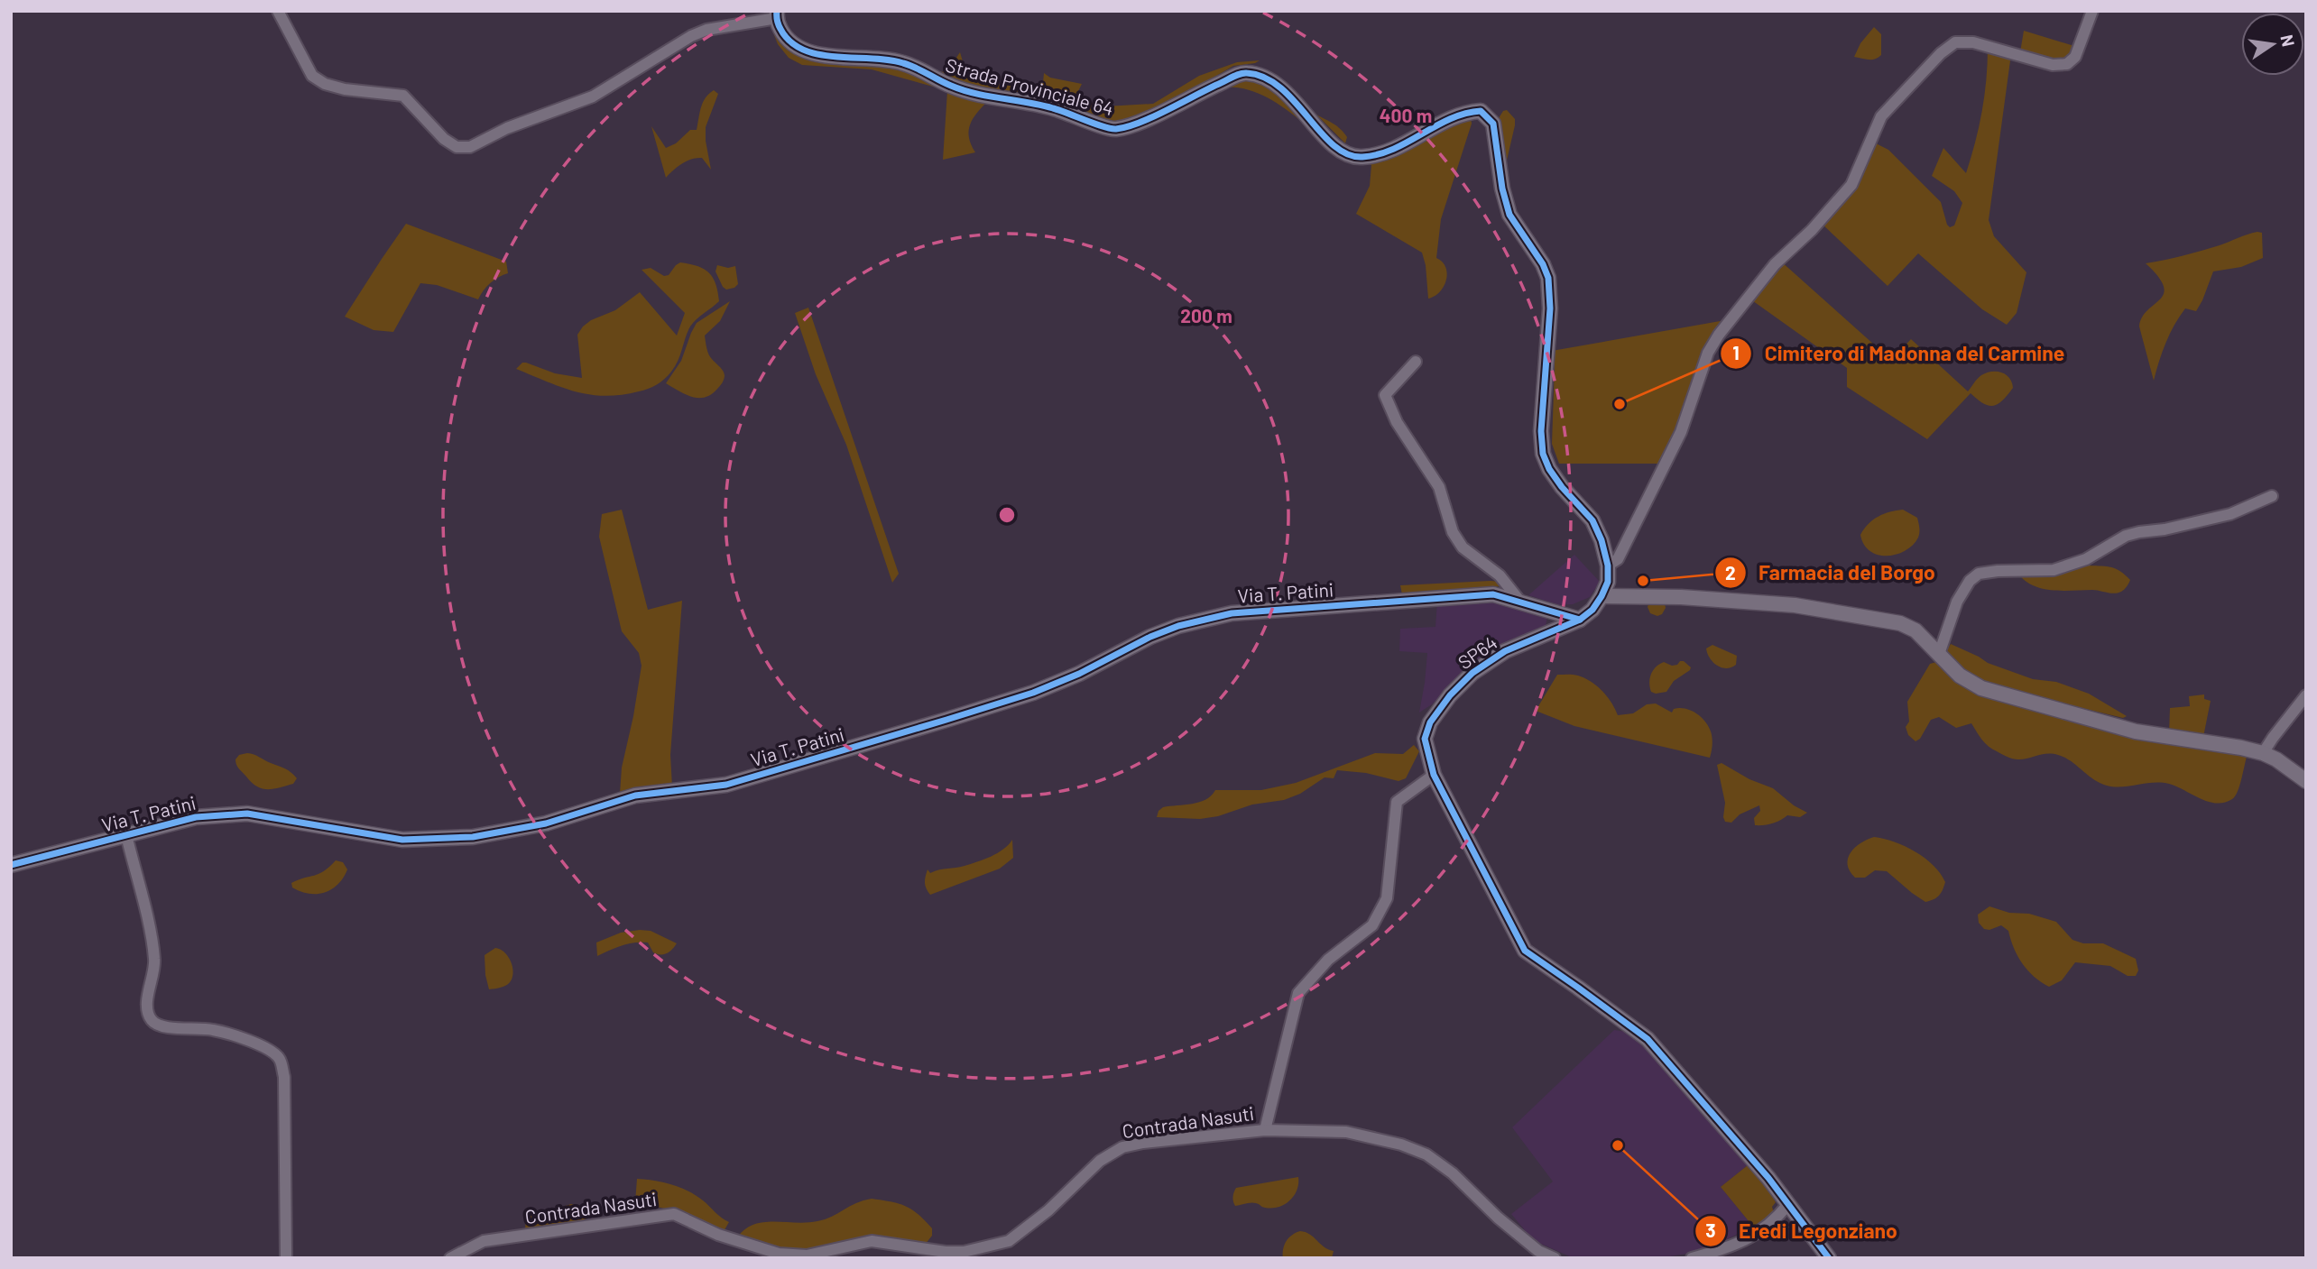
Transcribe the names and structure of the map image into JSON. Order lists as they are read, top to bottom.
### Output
{
  "streets": {
    "street": [
      "Strada Provinciale 64",
      "Via T. Patini",
      "SP64",
      "Contrada Nasuti"
    ]
  },
  "crossings": [
    ["Strada Provinciale 64", "SP64"],
    ["Via T. Patini", "SP64"],
    ["SP64", "Contrada Nasuti"]
  ],
  "places": ["Cimitero di Madonna del Carmine", "Farmacia del Borgo", "Eredi Legonziano"],
  "north": "right",
  "rings": ["400 m", "200 m"]
}
